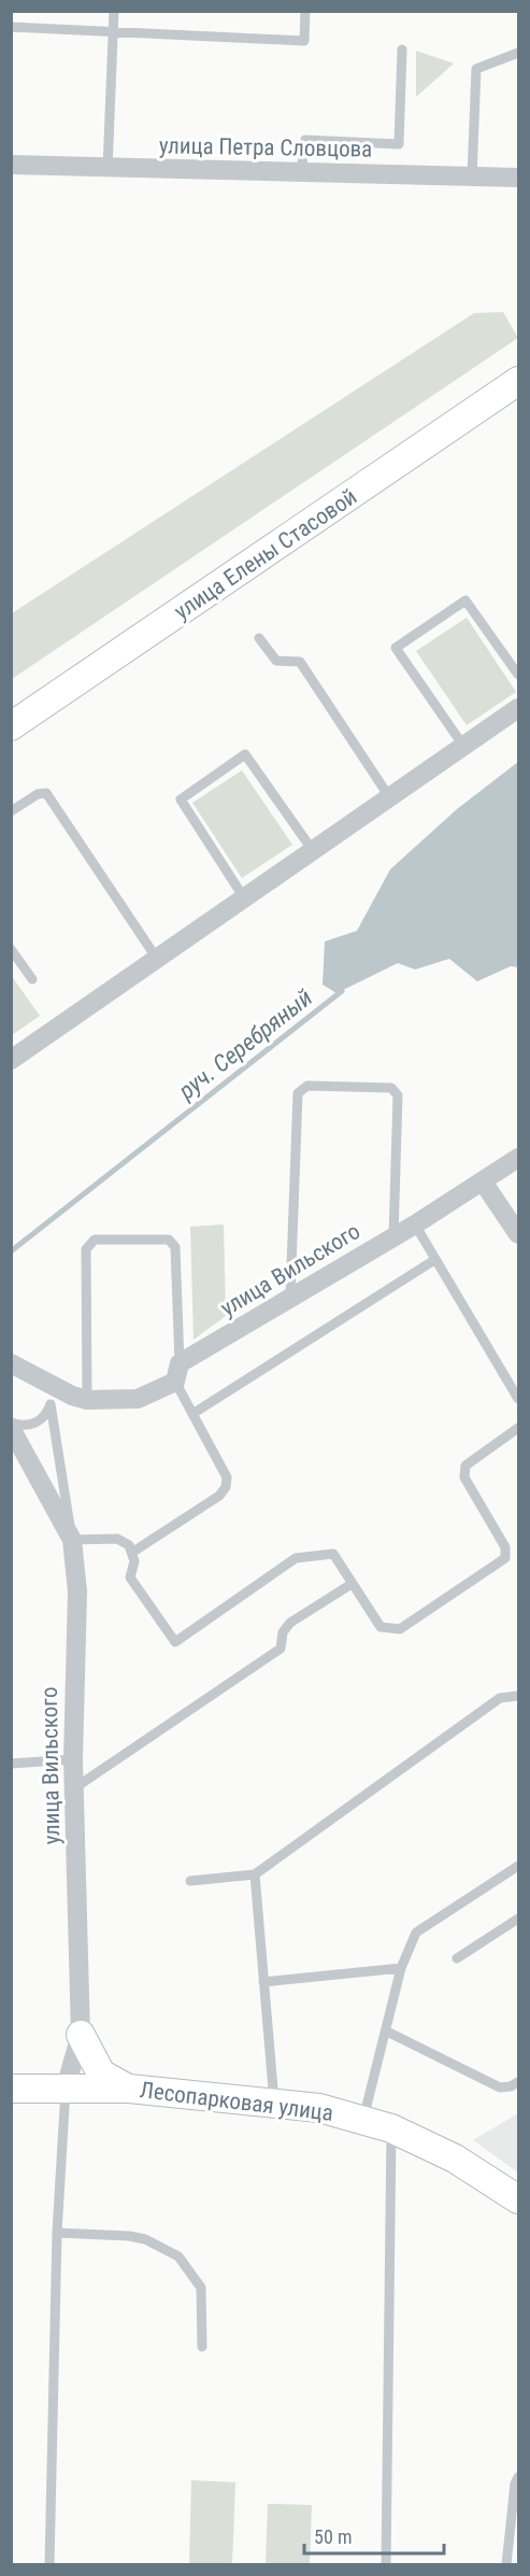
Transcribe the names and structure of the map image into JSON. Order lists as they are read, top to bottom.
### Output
{
  "streets": {
    "main road": ["улица Елены Стасовой", "Лесопарковая улица"],
    "street": ["улица Петра Словцова", "улица Вильского"]
  },
  "crossings": [
    ["улица Вильского", "Лесопарковая улица"]
  ],
  "water": ["руч. Серебряный"],
  "scale_bar": "50 m"
}
